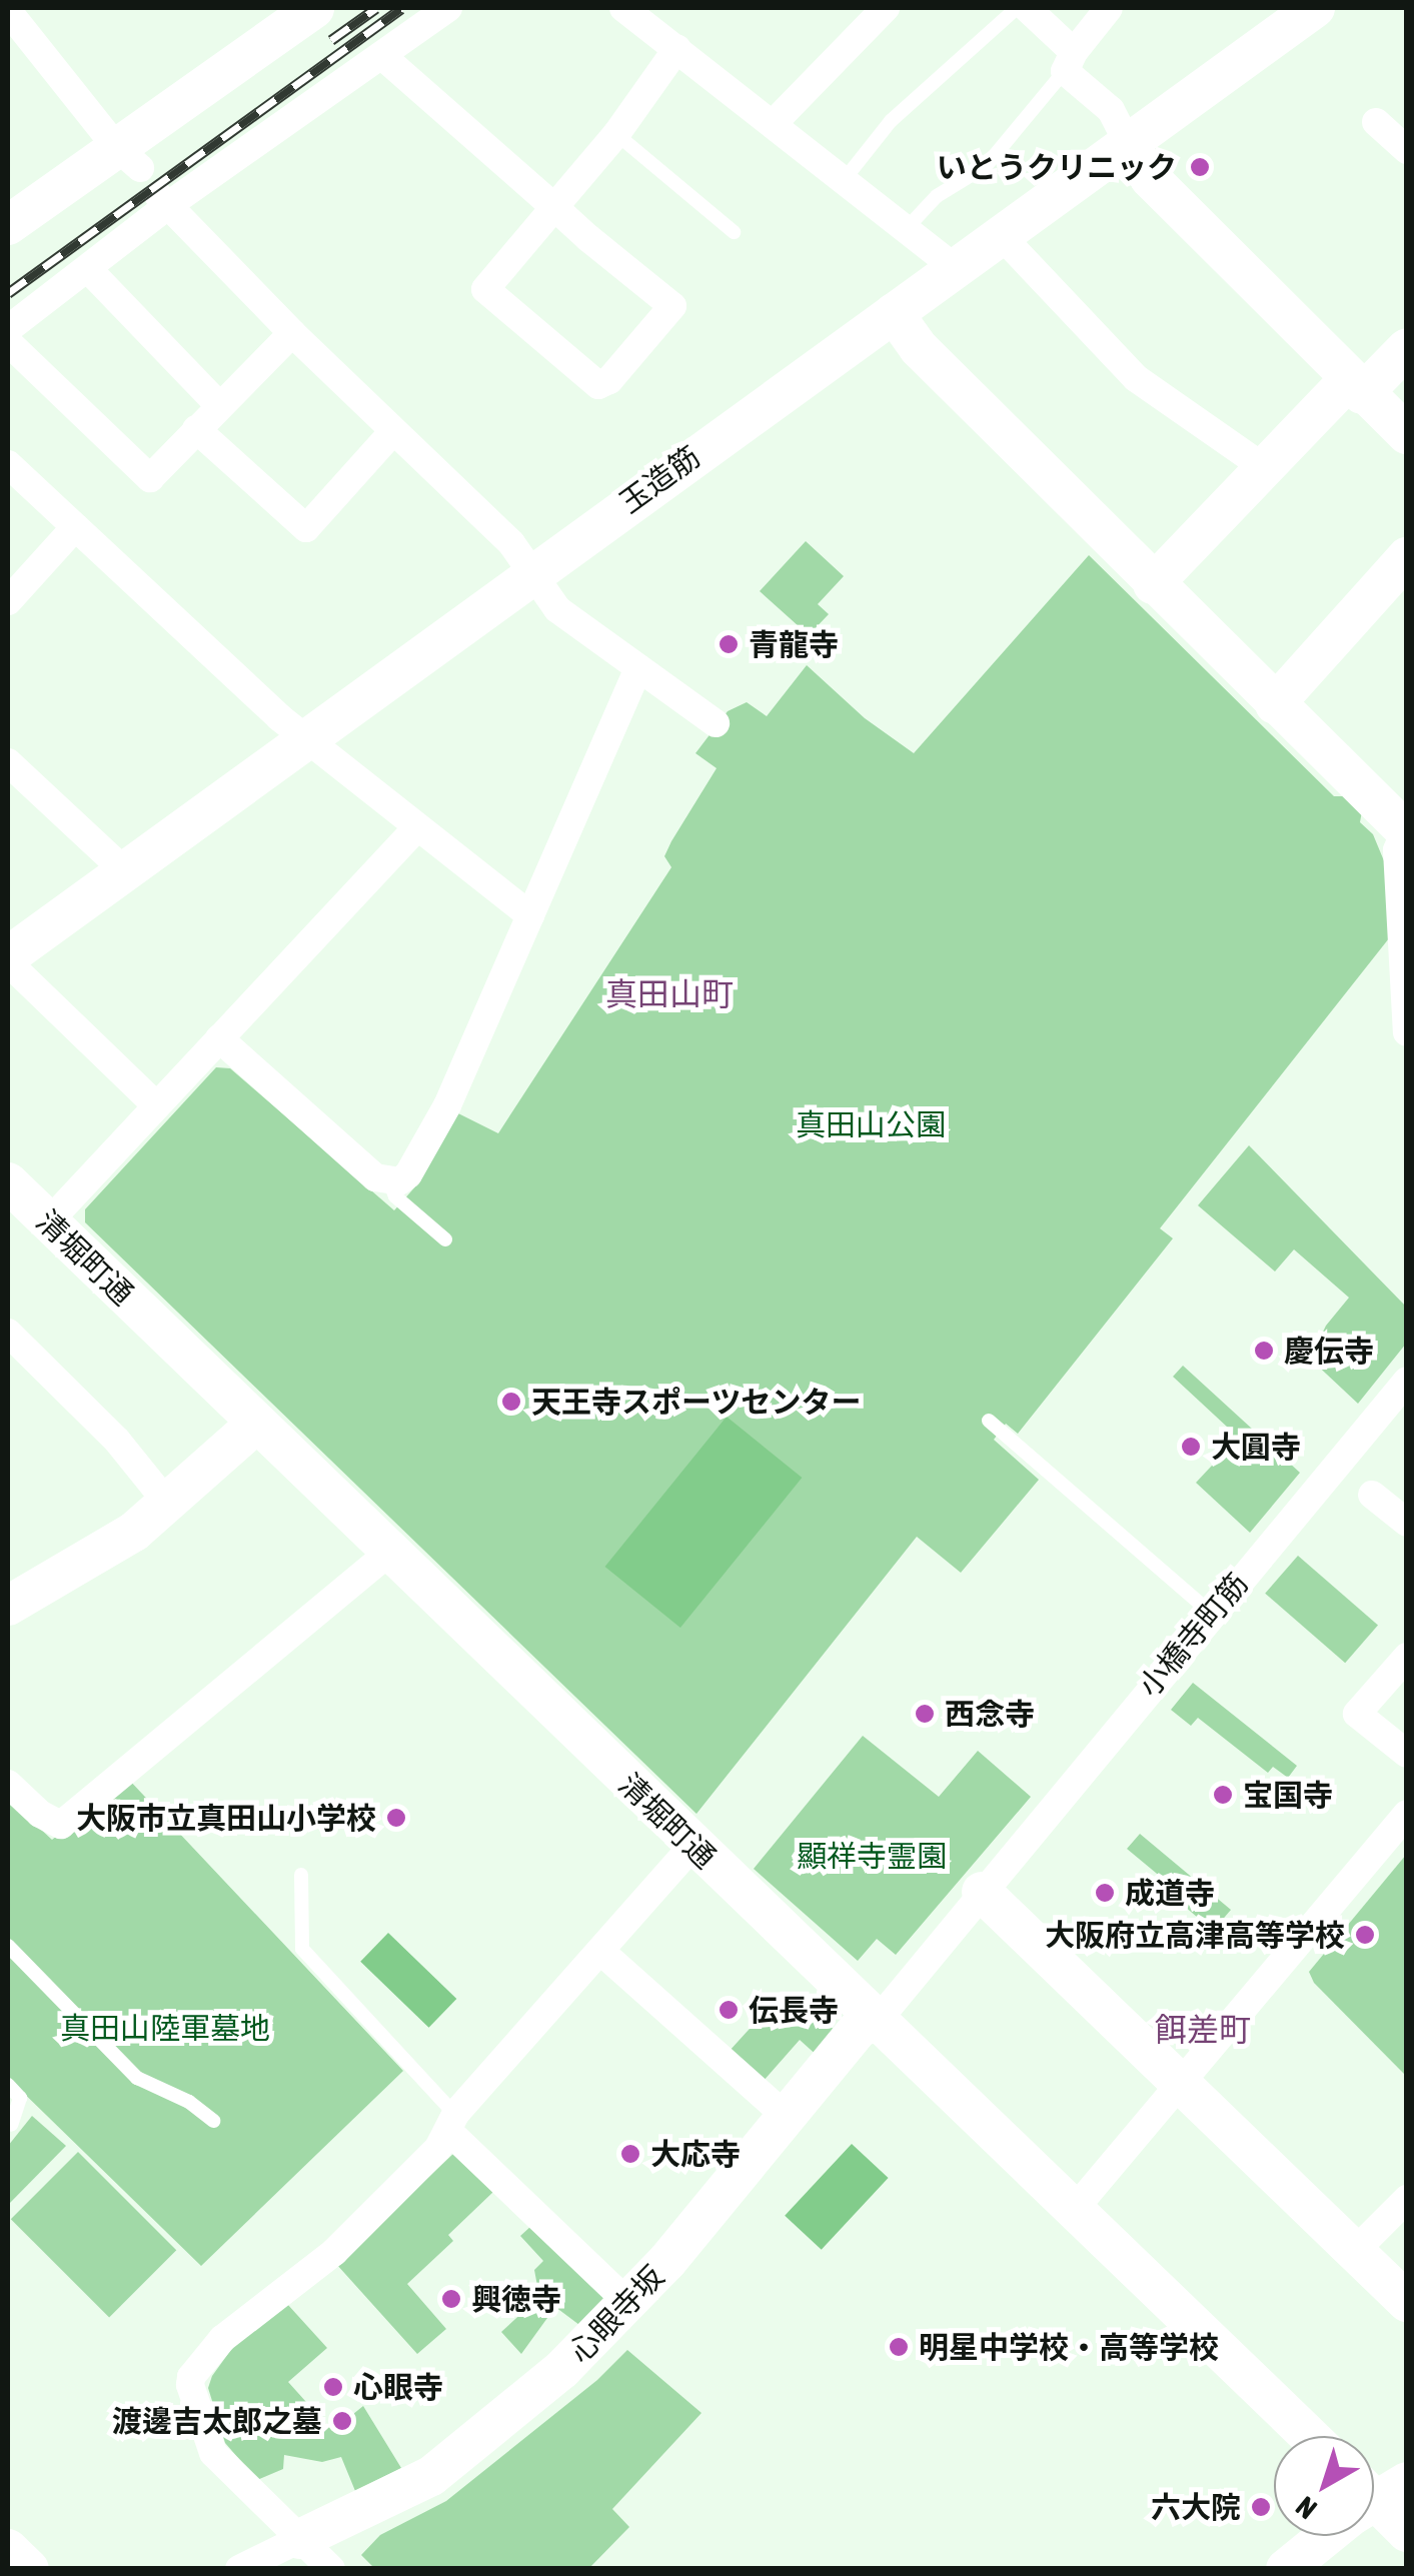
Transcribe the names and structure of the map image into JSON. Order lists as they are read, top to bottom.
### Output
{
  "streets": {
    "street": [
      "玉造筋",
      "清堀町通",
      "小橋寺町筋",
      "心眼寺坂"
    ]
  },
  "crossings": [
    ["清堀町通", "小橋寺町筋"],
    ["清堀町通", "心眼寺坂"],
    ["小橋寺町筋", "心眼寺坂"]
  ],
  "districts": ["真田山町", "餌差町"],
  "parks": ["真田山公園", "顯祥寺霊園", "真田山陸軍墓地"],
  "places": [
    "いとうクリニック",
    "青龍寺",
    "慶伝寺",
    "天王寺スポーツセンター",
    "大圓寺",
    "西念寺",
    "宝国寺",
    "大阪市立真田山小学校",
    "成道寺",
    "大阪府立高津高等学校",
    "伝長寺",
    "大応寺",
    "興徳寺",
    "明星中学校・高等学校",
    "心眼寺",
    "渡邊吉太郎之墓",
    "六大院"
  ],
  "north": "bottom left"
}
